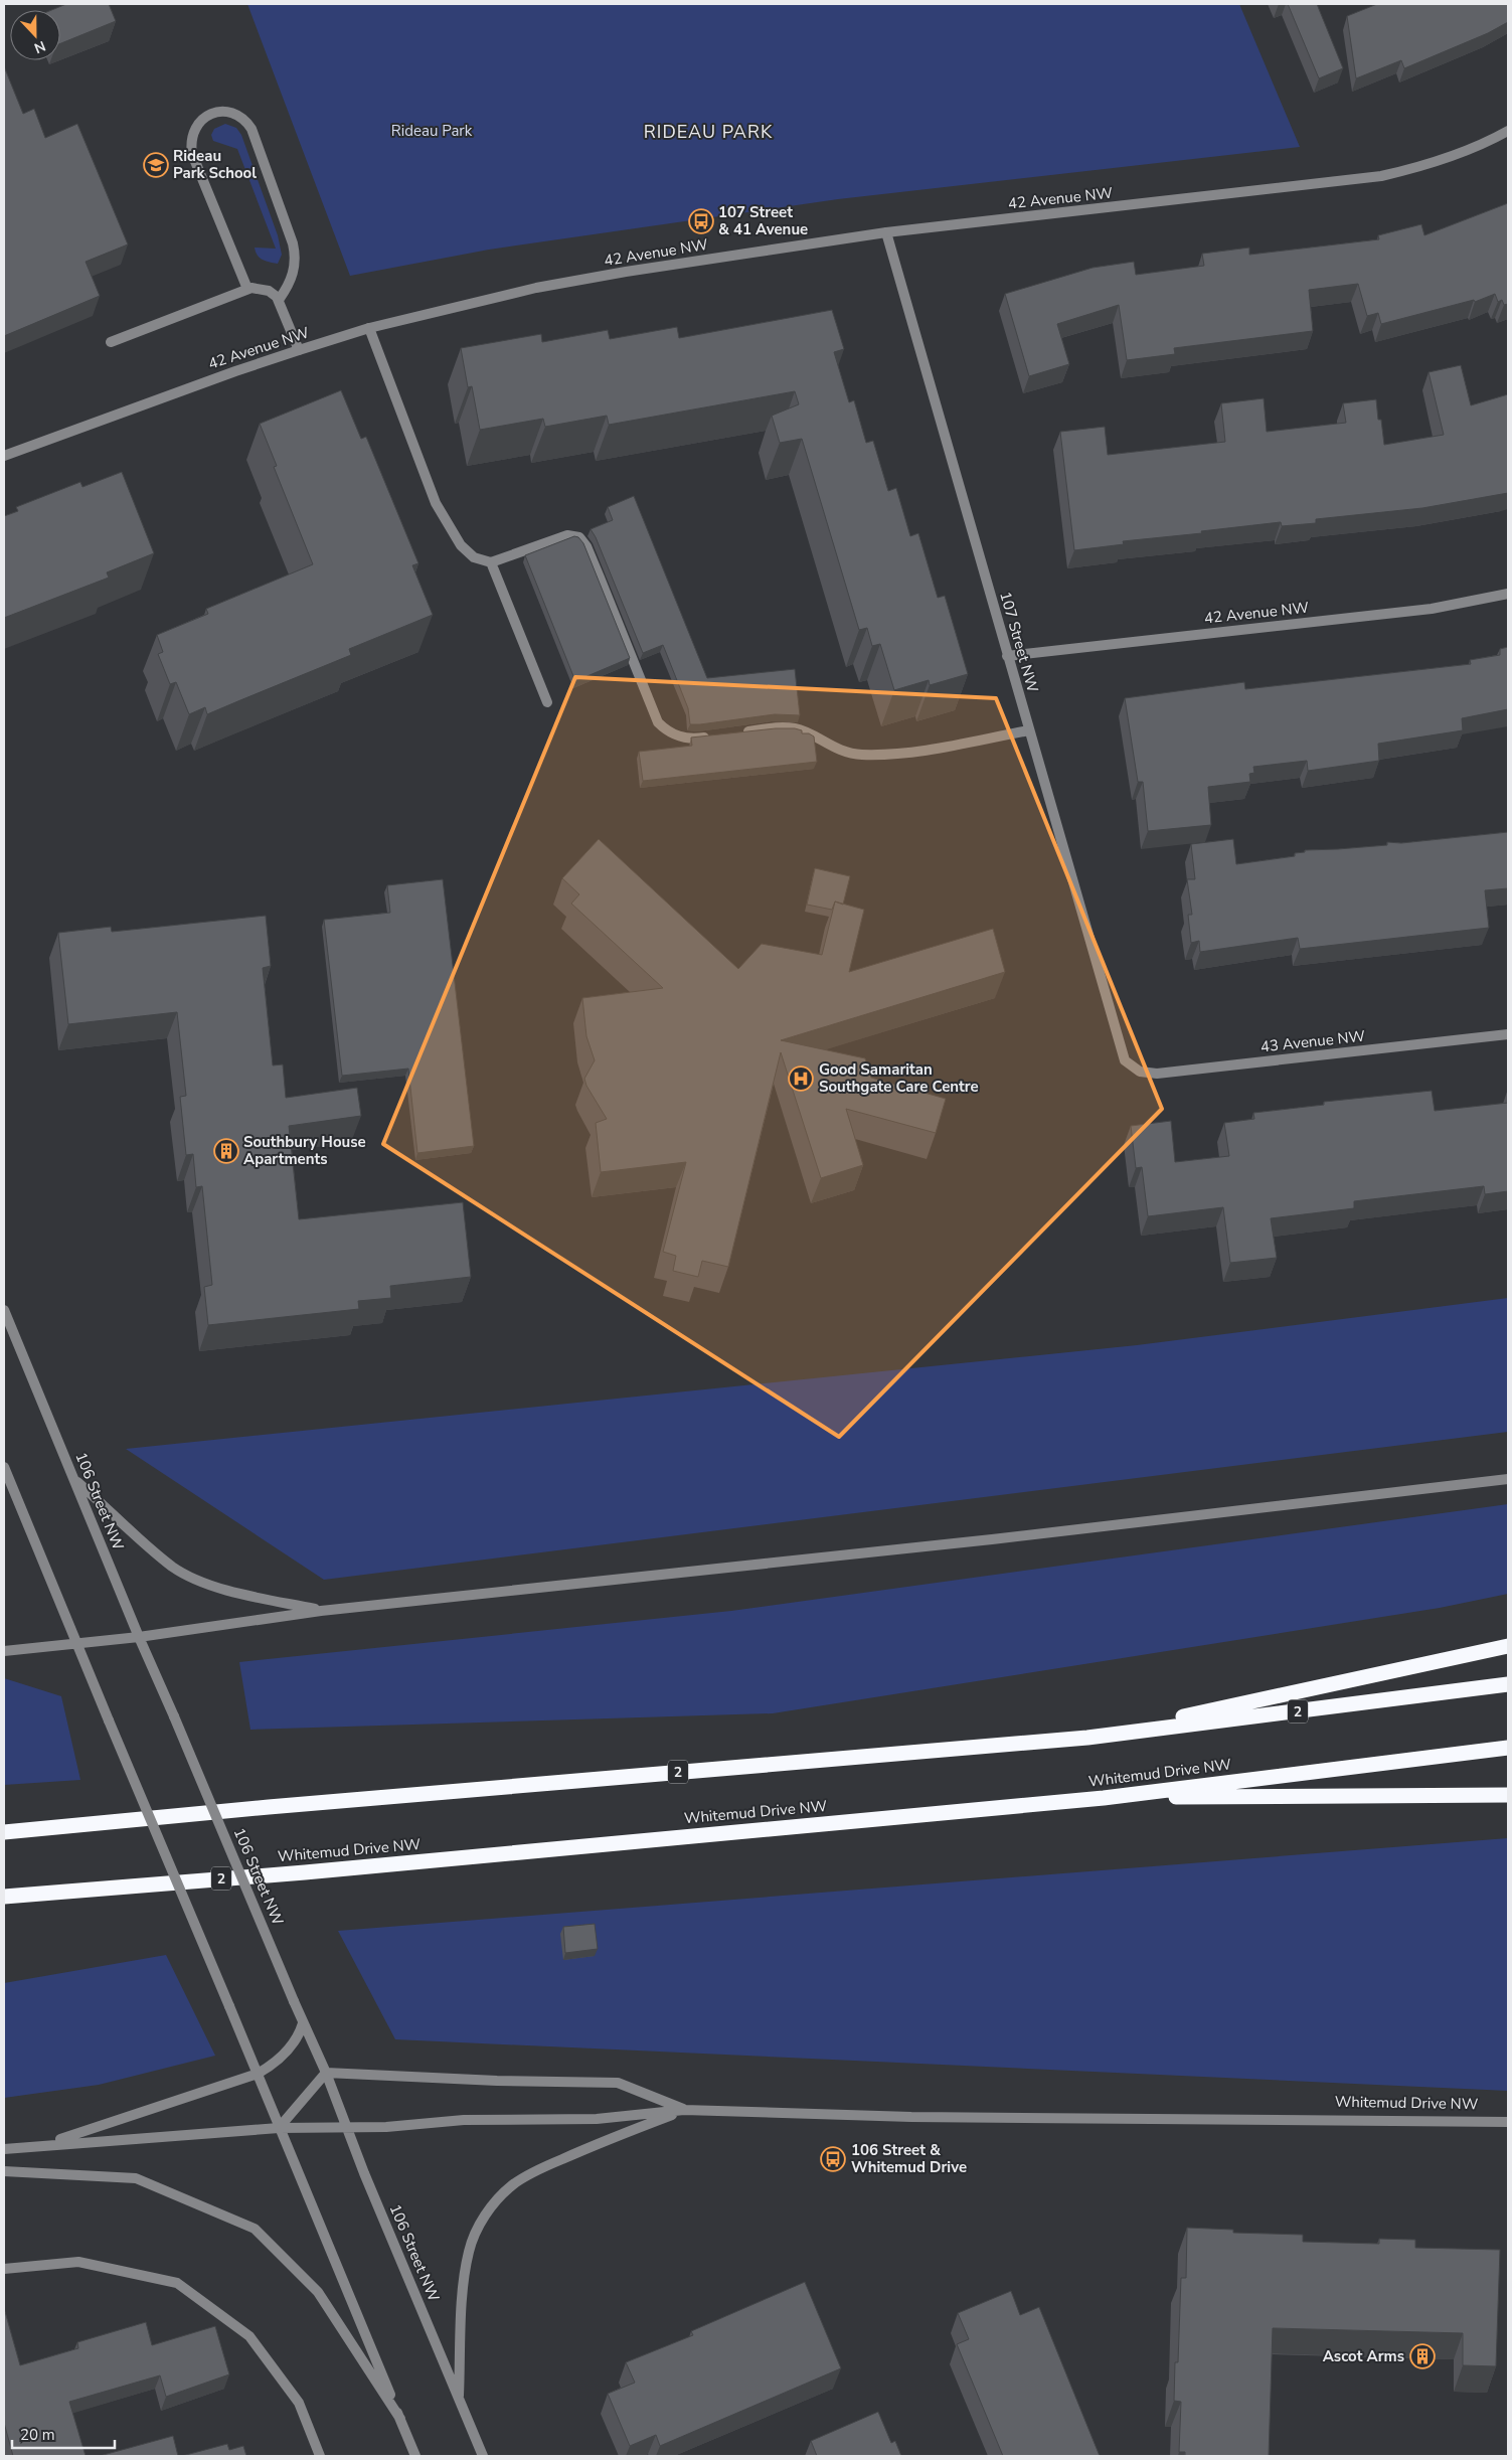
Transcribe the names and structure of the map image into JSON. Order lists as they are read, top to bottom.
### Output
{
  "streets": {
    "highway": ["2", "Whitemud Drive NW"],
    "street": [
      "42 Avenue NW",
      "107 Street NW",
      "43 Avenue NW",
      "106 Street NW"
    ]
  },
  "crossings": [
    ["42 Avenue NW", "107 Street NW"],
    ["107 Street NW", "43 Avenue NW"],
    ["106 Street NW", "Whitemud Drive NW"]
  ],
  "districts": ["RIDEAU PARK"],
  "parks": ["Rideau Park"],
  "places": {
    "school or university": ["Rideau Park School"],
    "bus stop": ["107 Street & 41 Avenue", "106 Street & Whitemud Drive"],
    "hospital": ["Good Samaritan Southgate Care Centre"],
    "building": ["Southbury House Apartments", "Ascot Arms"]
  },
  "scale_bar": "20 m",
  "north": "bottom"
}
